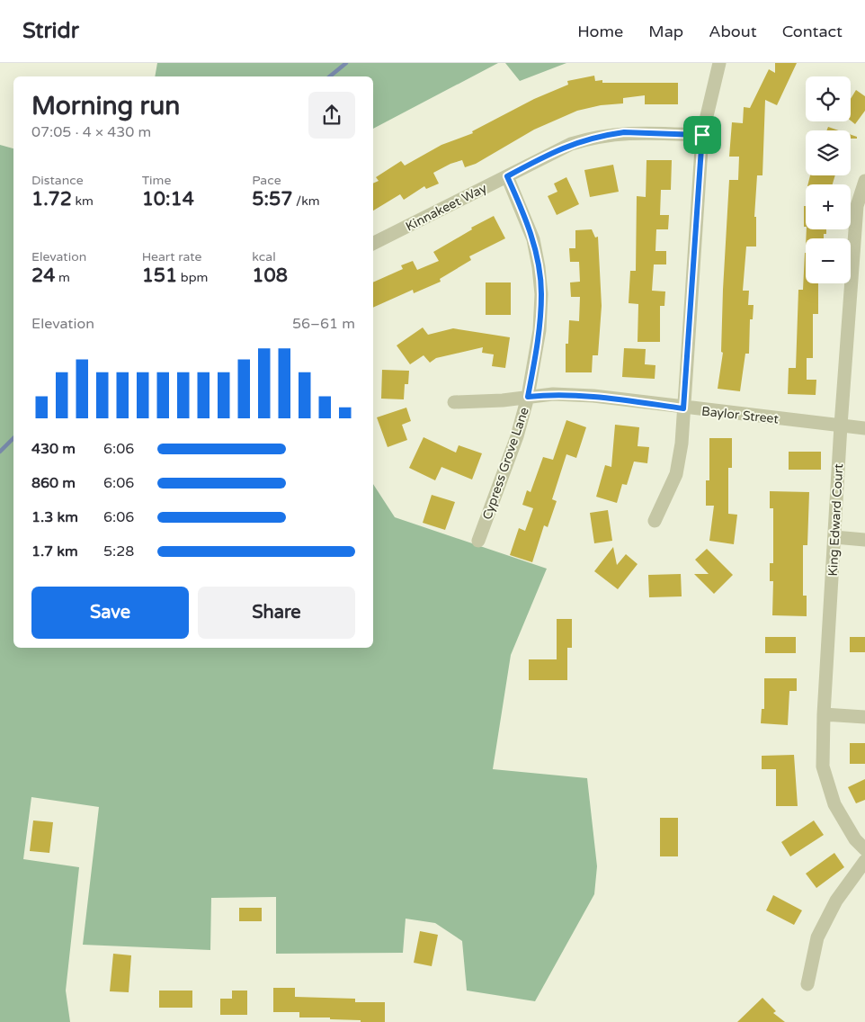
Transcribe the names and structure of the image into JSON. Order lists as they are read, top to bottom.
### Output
{
  "streets": {
    "street": [
      "Kinnakeet Way",
      "Baylor Street",
      "Cypress Grove Lane",
      "King Edward Court"
    ]
  },
  "crossings": [
    ["Kinnakeet Way", "Cypress Grove Lane"],
    ["Baylor Street", "Cypress Grove Lane"],
    ["Baylor Street", "King Edward Court"]
  ],
  "page": {
    "header": "Stridr",
    "nav": [
      "Home",
      "Map",
      "About",
      "Contact"
    ],
    "map_buttons": ["+", "−"],
    "heading": ["Morning run", "07:05 · 4 × 430 m"],
    "stats": [
      ["Distance", "1.72 km"],
      ["Time", "10:14"],
      ["Pace", "5:57 /km"],
      ["Elevation", "24 m"],
      ["Heart rate", "151 bpm"],
      ["kcal", "108"]
    ],
    "chart": ["Elevation", "56–61 m"],
    "list": [
      {
        "name": "430 m",
        "note": "6:06"
      },
      {
        "name": "860 m",
        "note": "6:06"
      },
      {
        "name": "1.3 km",
        "note": "6:06"
      },
      {
        "name": "1.7 km",
        "note": "5:28"
      }
    ],
    "buttons": ["Save", "Share"]
  }
}
